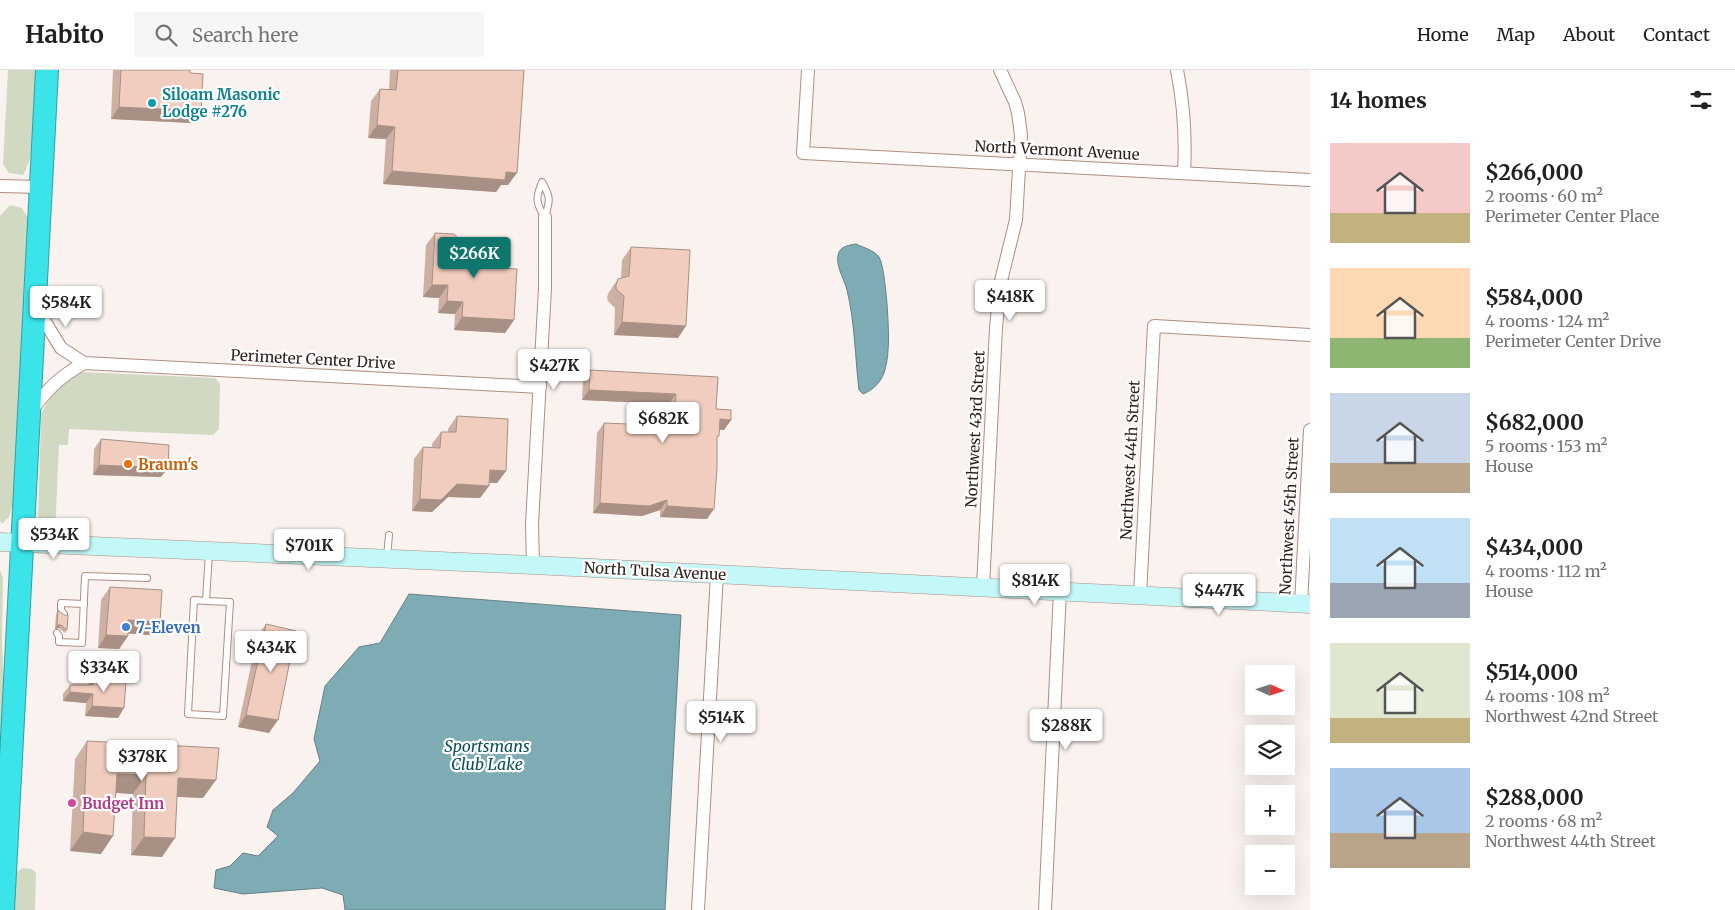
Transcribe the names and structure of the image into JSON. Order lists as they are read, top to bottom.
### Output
{
  "streets": {
    "street": [
      "North Vermont Avenue",
      "Perimeter Center Drive",
      "Northwest 43rd Street",
      "Northwest 44th Street",
      "Northwest 45th Street",
      "North Tulsa Avenue"
    ]
  },
  "crossings": [
    ["North Vermont Avenue", "Northwest 43rd Street"],
    ["Northwest 43rd Street", "North Tulsa Avenue"],
    ["Northwest 44th Street", "North Tulsa Avenue"],
    ["Northwest 45th Street", "North Tulsa Avenue"]
  ],
  "water": ["Sportsmans Club Lake"],
  "places": [
    "Siloam Masonic Lodge #276",
    "Braum's",
    "7-Eleven",
    "Budget Inn"
  ],
  "north": "right",
  "page": {
    "header": "Habito",
    "search": "Search here",
    "nav": [
      "Home",
      "Map",
      "About",
      "Contact"
    ],
    "heading": "14 homes",
    "list": [
      {
        "name": "$266,000",
        "note": "2 rooms · 60 m² · Perimeter Center Place"
      },
      {
        "name": "$584,000",
        "note": "4 rooms · 124 m² · Perimeter Center Drive"
      },
      {
        "name": "$682,000",
        "note": "5 rooms · 153 m² · House"
      },
      {
        "name": "$434,000",
        "note": "4 rooms · 112 m² · House"
      },
      {
        "name": "$514,000",
        "note": "4 rooms · 108 m² · Northwest 42nd Street"
      },
      {
        "name": "$288,000",
        "note": "2 rooms · 68 m² · Northwest 44th Street"
      }
    ],
    "price": [
      "$266K",
      "$418K",
      "$584K",
      "$427K",
      "$682K",
      "$534K",
      "$701K",
      "$814K",
      "$447K",
      "$434K",
      "$334K",
      "$514K",
      "$288K",
      "$378K"
    ],
    "map_buttons": ["+", "−"]
  }
}
